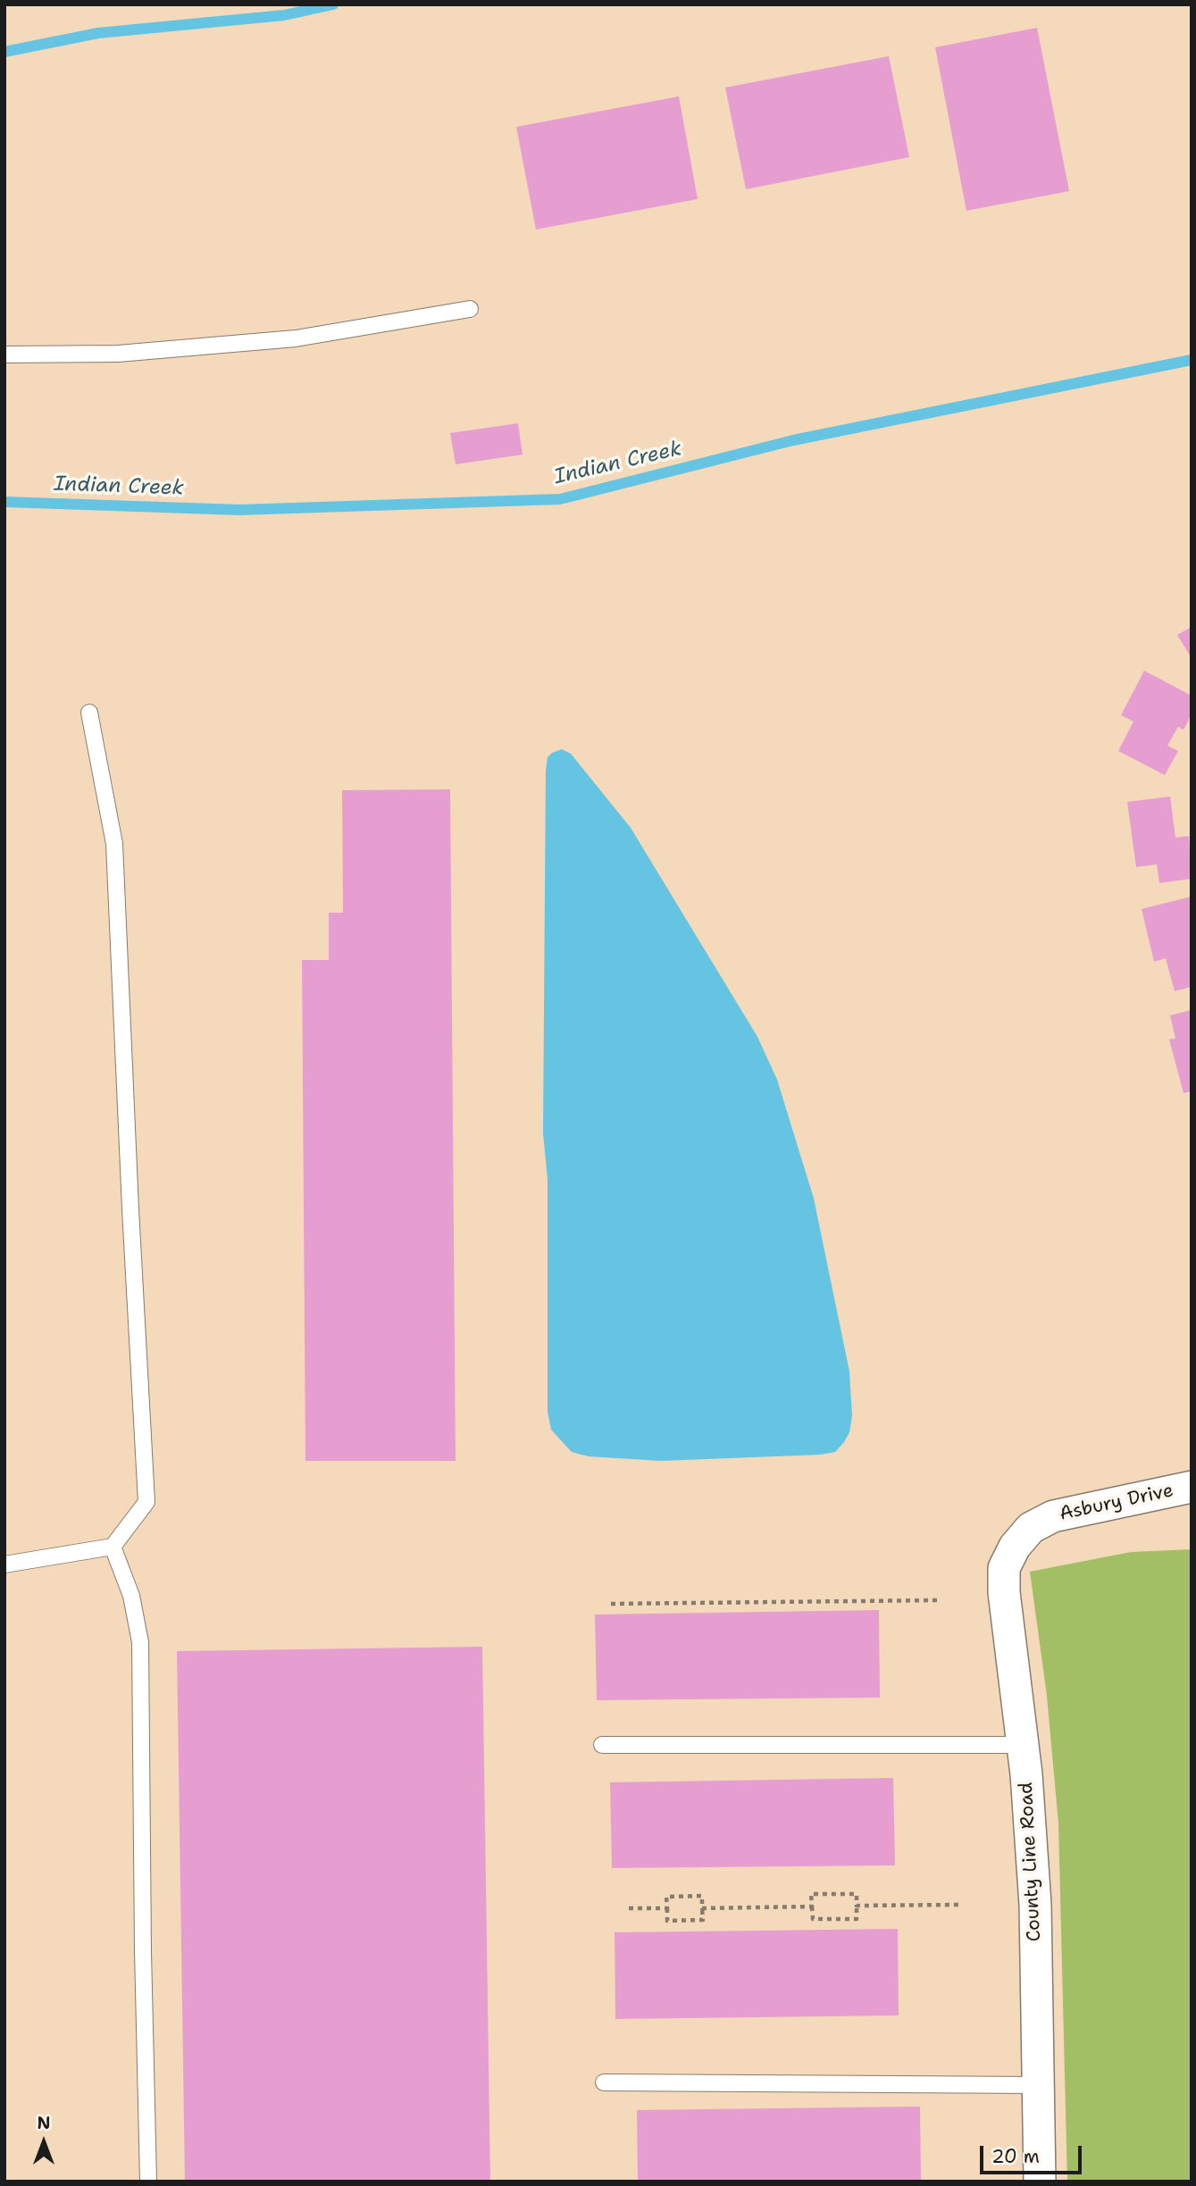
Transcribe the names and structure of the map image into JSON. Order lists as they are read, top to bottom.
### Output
{
  "streets": {
    "street": ["Asbury Drive", "County Line Road"]
  },
  "crossings": [
    ["Asbury Drive", "County Line Road"]
  ],
  "water": ["Indian Creek"],
  "scale_bar": "20 m",
  "north": "top"
}
